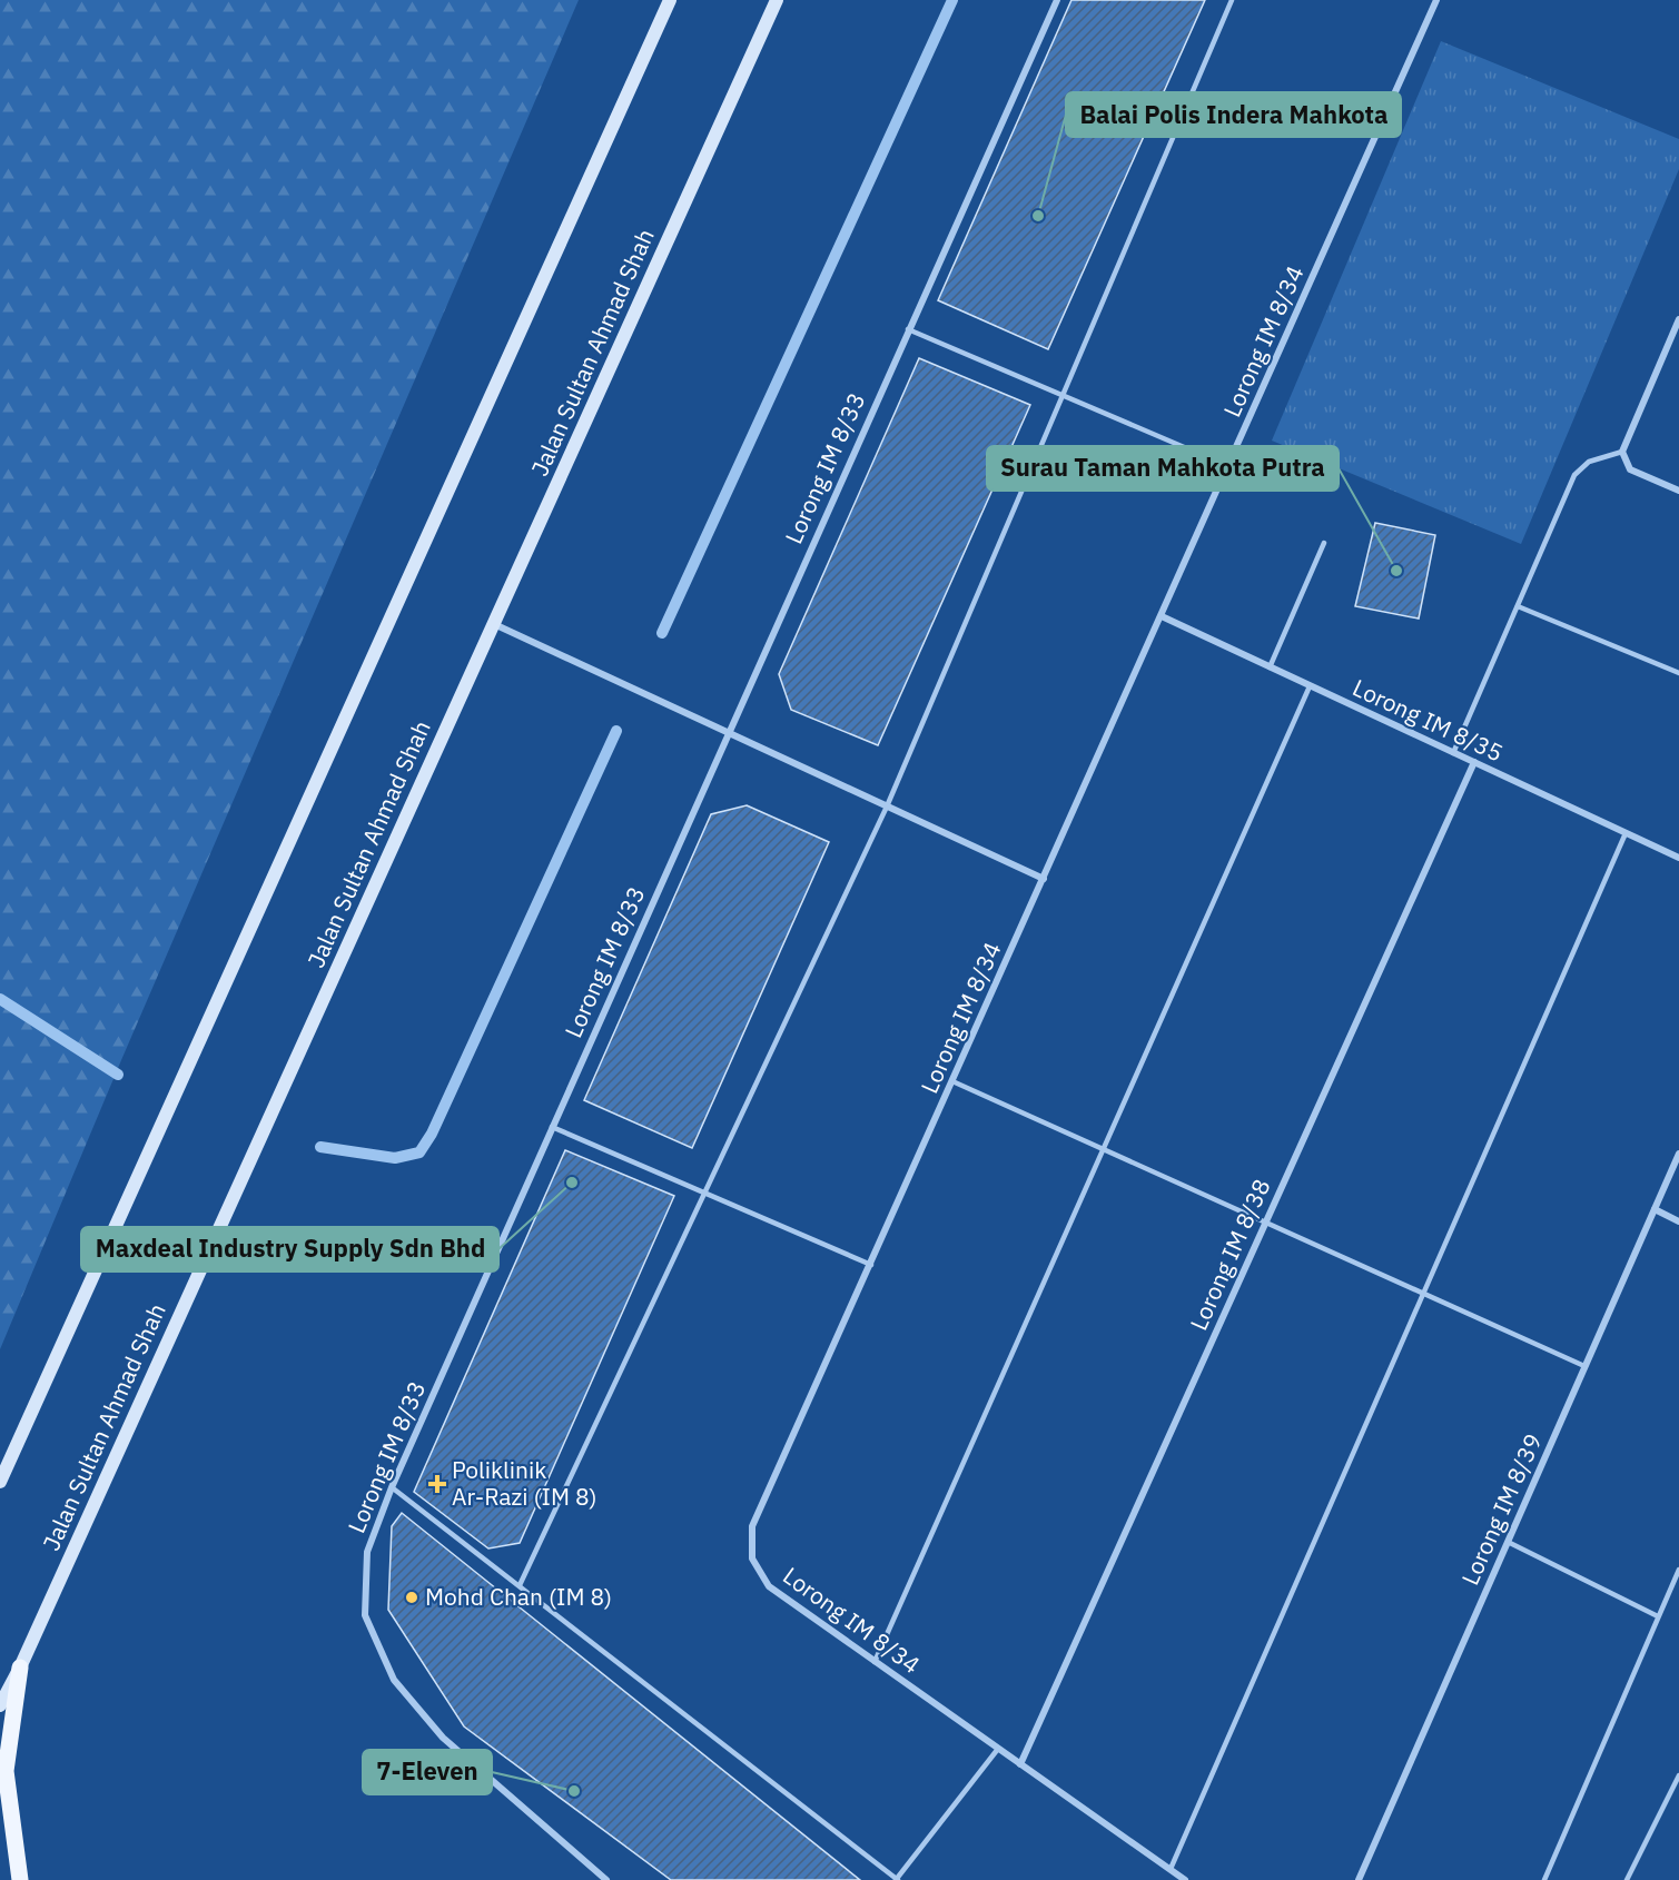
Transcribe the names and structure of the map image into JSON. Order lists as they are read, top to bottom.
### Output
{
  "streets": {
    "main road": ["Jalan Sultan Ahmad Shah"],
    "street": [
      "Lorong IM 8/34",
      "Lorong IM 8/33",
      "Lorong IM 8/35",
      "Lorong IM 8/38",
      "Lorong IM 8/39"
    ]
  },
  "crossings": [
    ["Lorong IM 8/34", "Lorong IM 8/35"],
    ["Lorong IM 8/34", "Lorong IM 8/38"],
    ["Lorong IM 8/35", "Lorong IM 8/38"]
  ],
  "places": {
    "other": [
      "Balai Polis Indera Mahkota",
      "Surau Taman Mahkota Putra",
      "Maxdeal Industry Supply Sdn Bhd",
      "Mohd Chan (IM 8)",
      "7-Eleven"
    ],
    "health": ["Poliklinik Ar-Razi (IM 8)"]
  }
}
